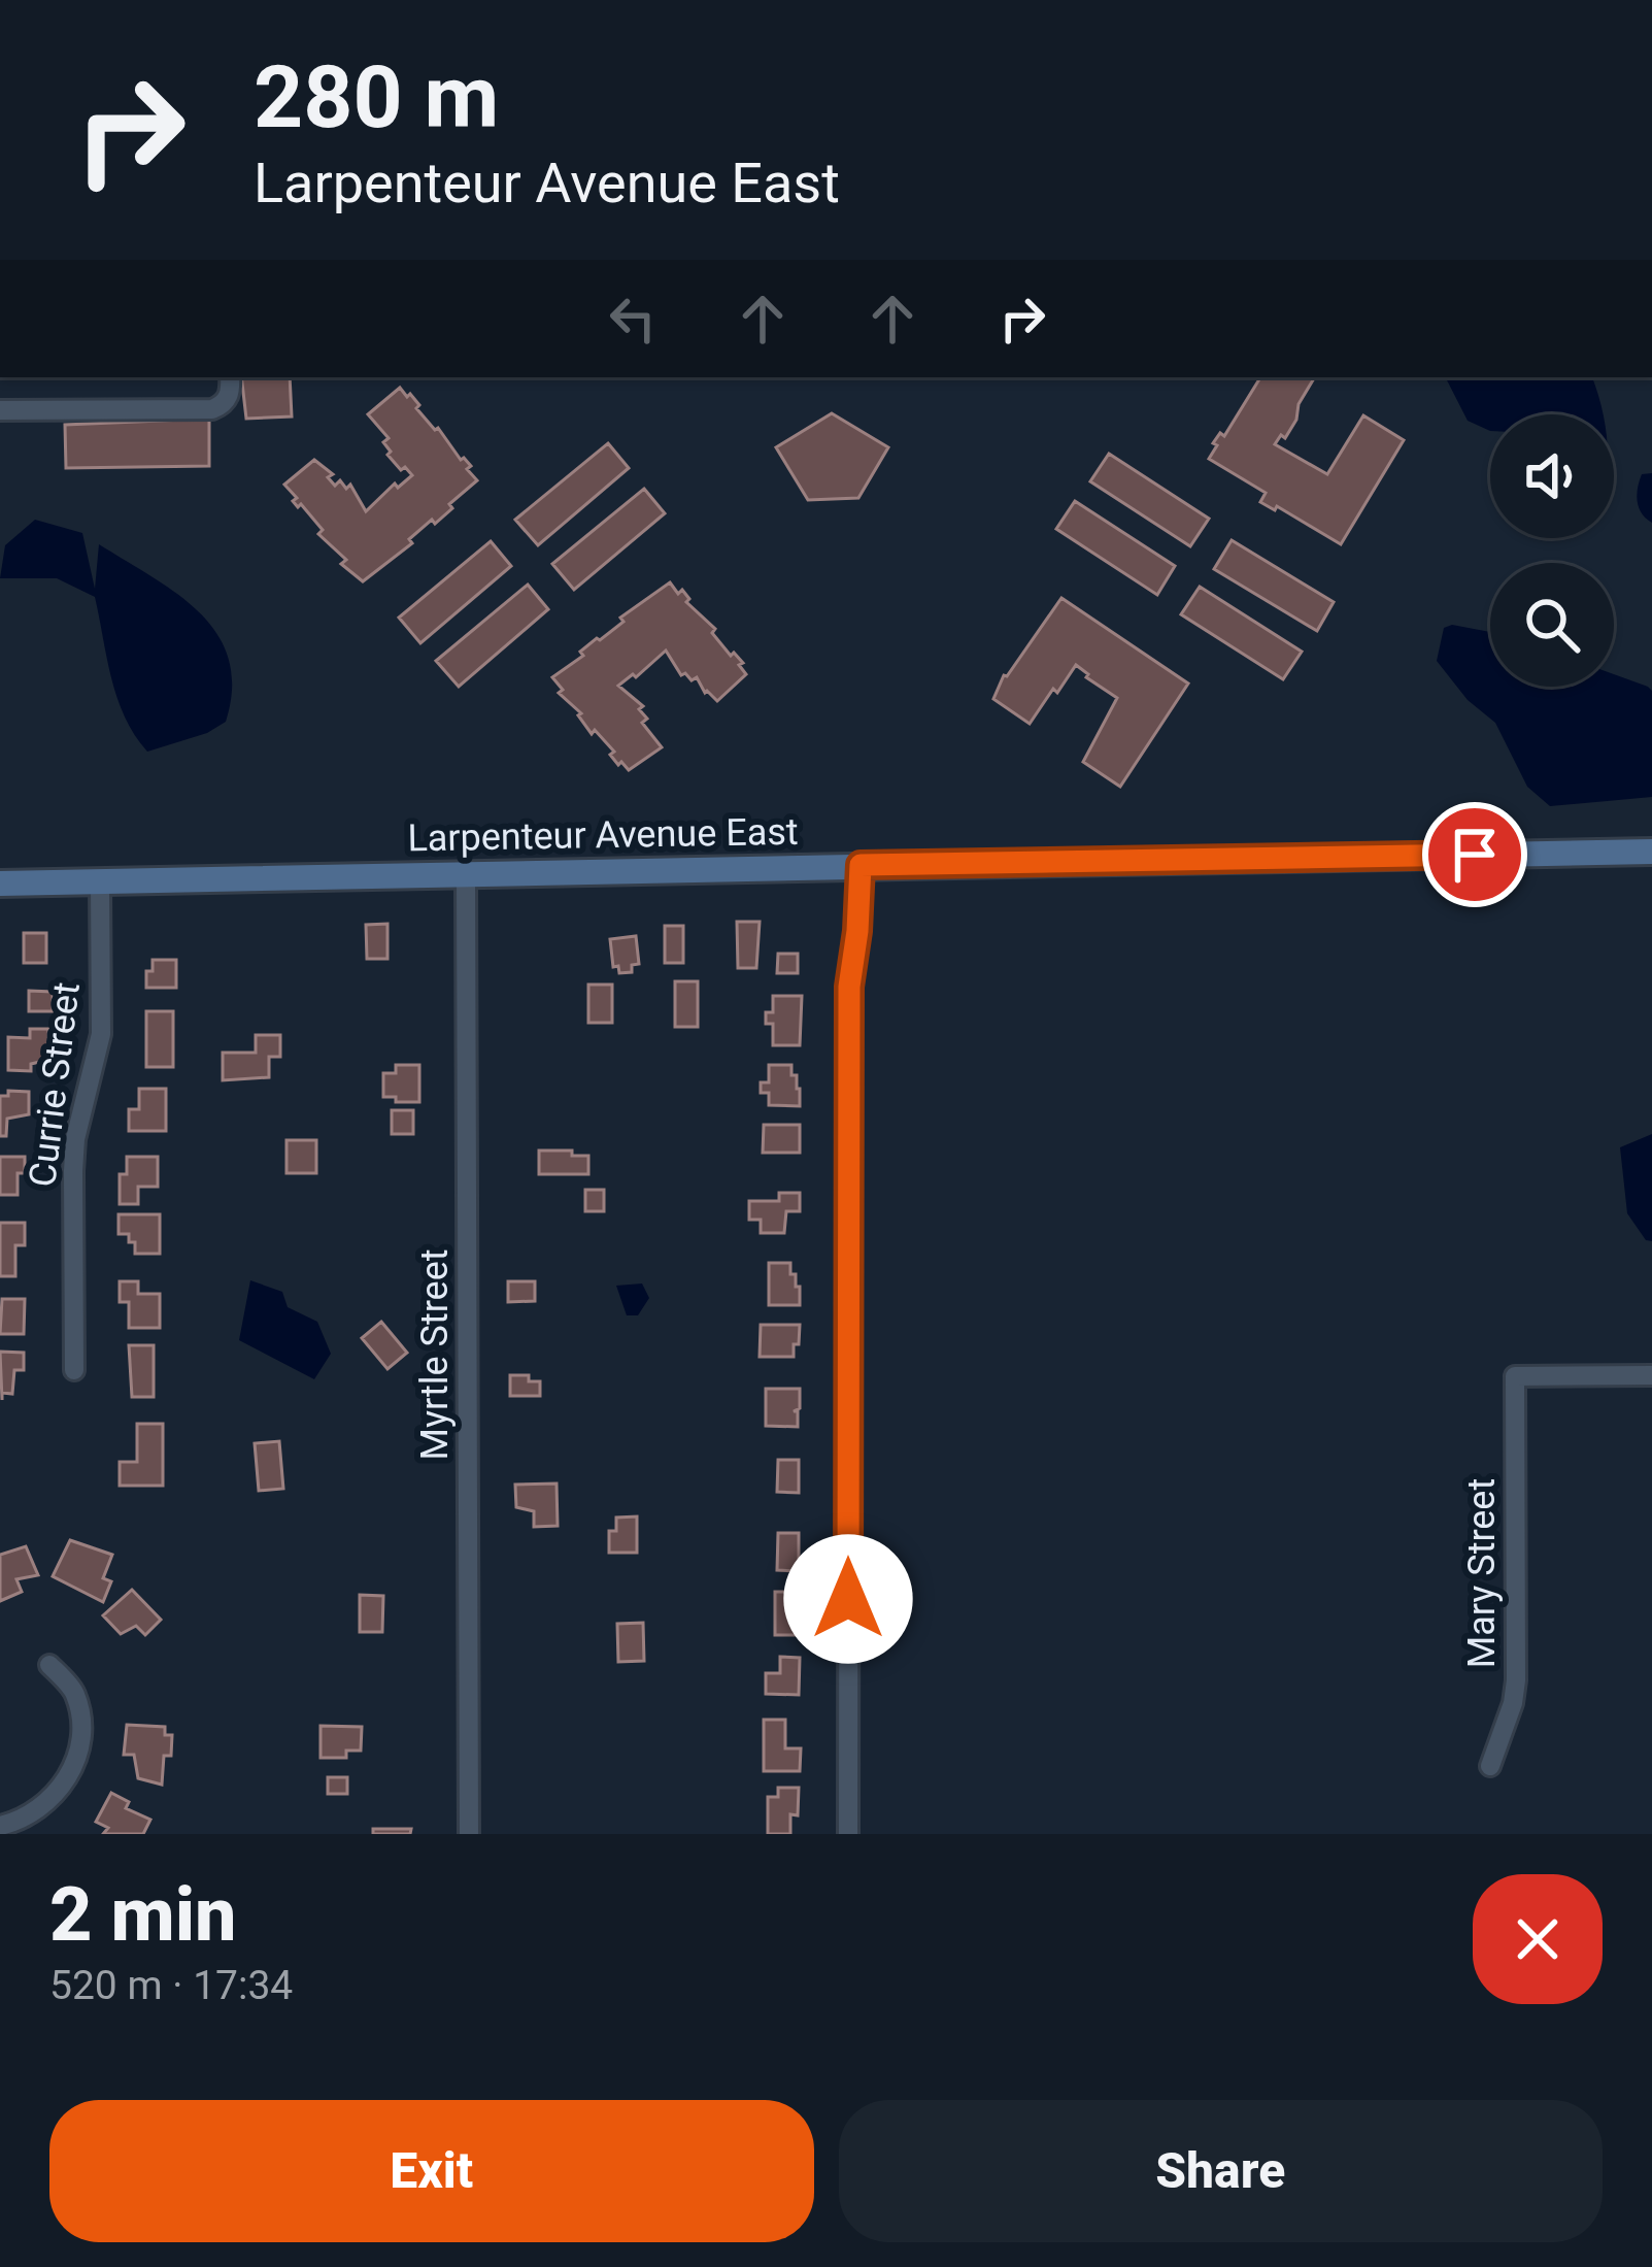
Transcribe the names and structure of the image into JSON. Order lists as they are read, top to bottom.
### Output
{
  "streets": {
    "street": [
      "Larpenteur Avenue East",
      "Currie Street",
      "Myrtle Street",
      "Mary Street"
    ]
  },
  "crossings": [
    ["Larpenteur Avenue East", "Currie Street"],
    ["Larpenteur Avenue East", "Myrtle Street"]
  ],
  "page": {
    "turn": ["280 m", "Larpenteur Avenue East"],
    "heading": ["2 min", "520 m · 17:34"],
    "buttons": ["Exit", "Share"]
  }
}
